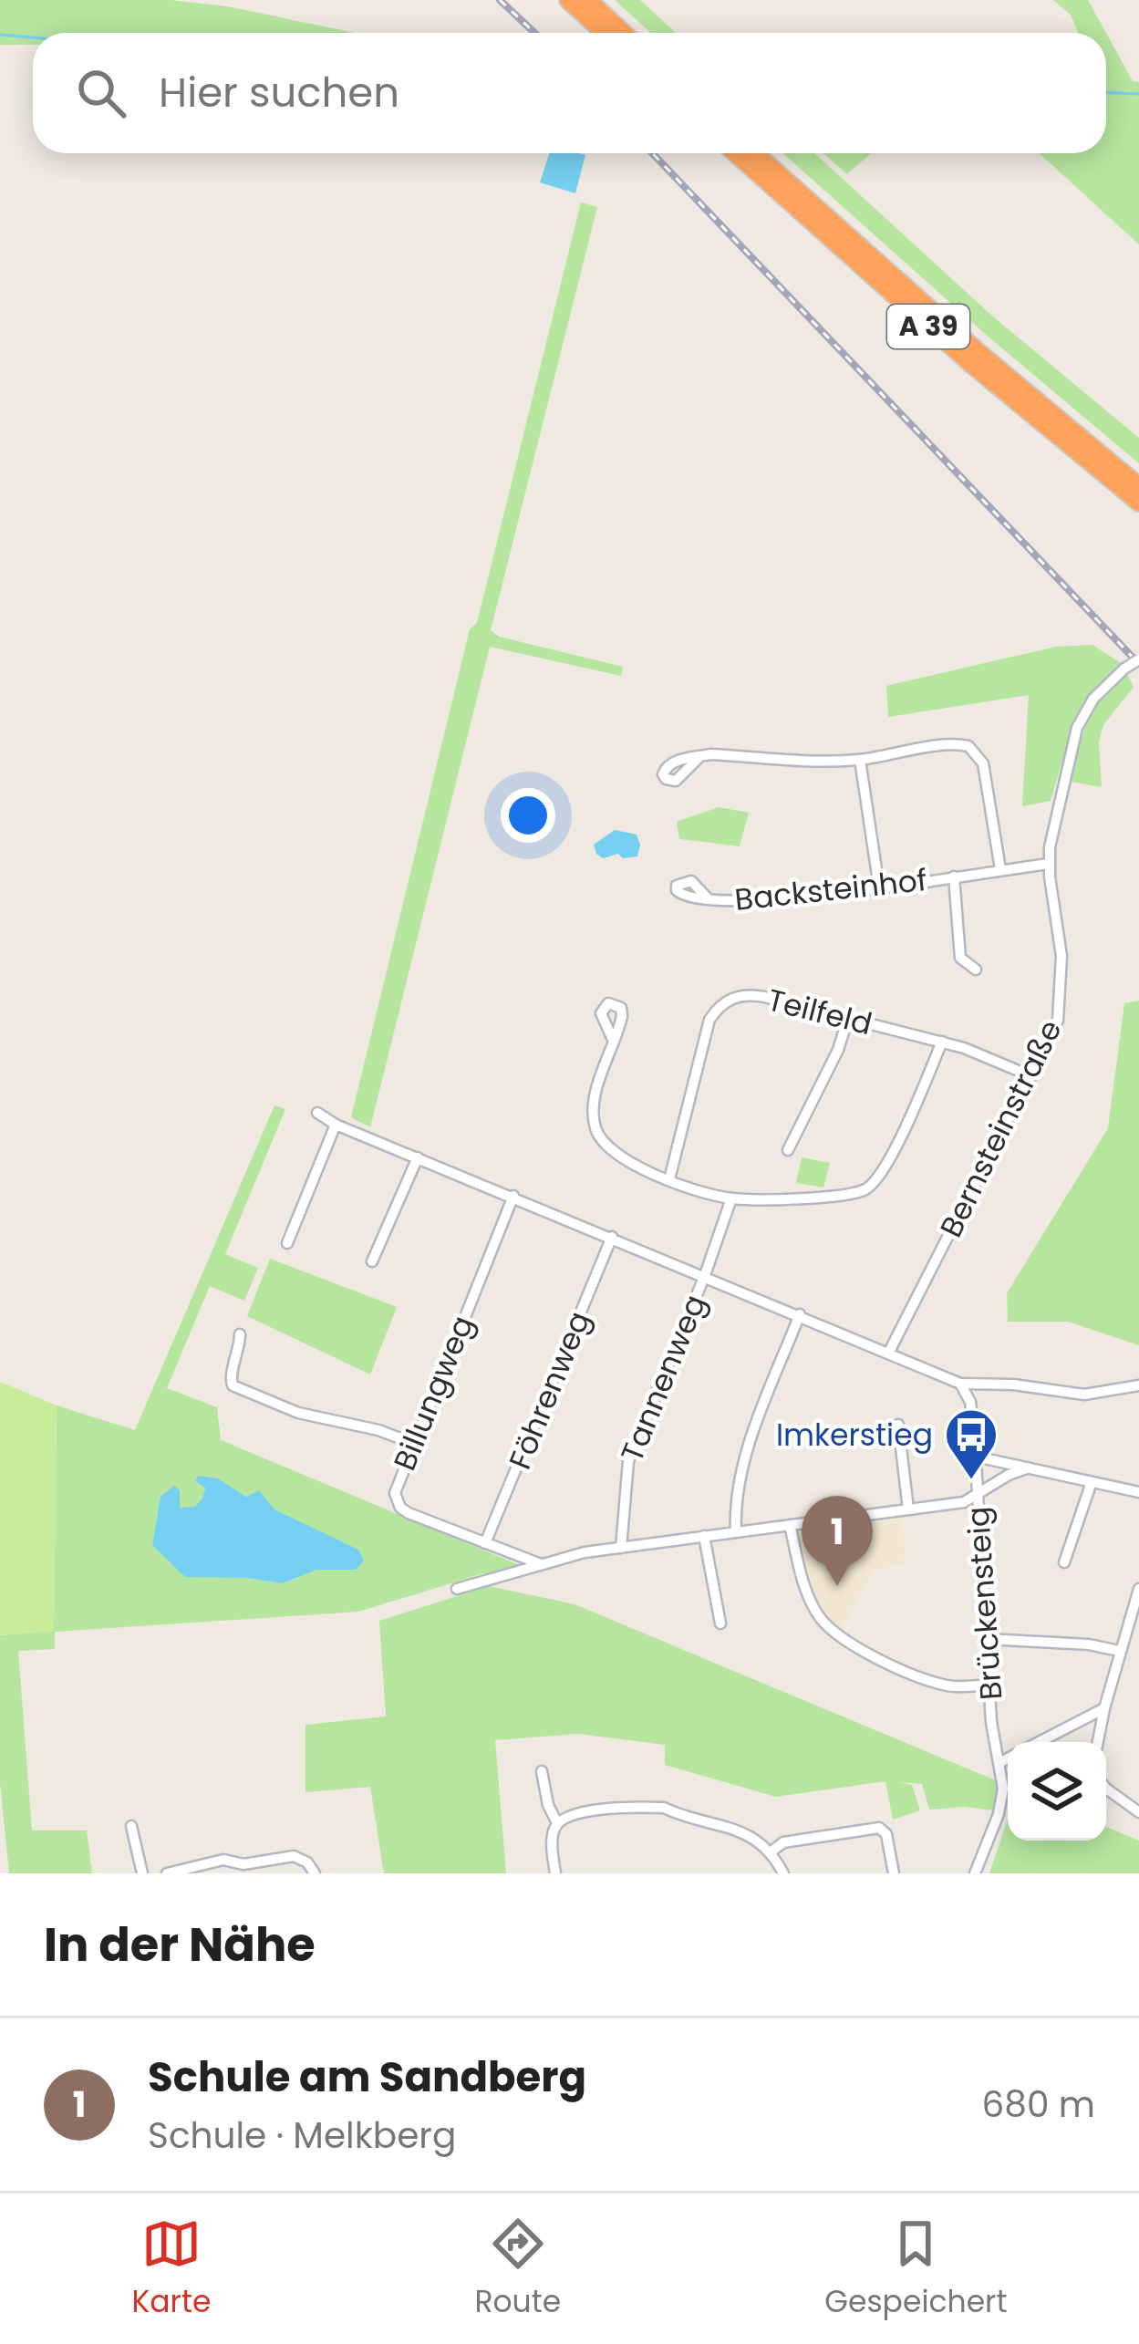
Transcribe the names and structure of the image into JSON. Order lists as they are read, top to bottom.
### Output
{
  "streets": {
    "highway": ["A 39"],
    "street": [
      "Backsteinhof",
      "Teilfeld",
      "Bernsteinstraße",
      "Tannenweg",
      "Föhrenweg",
      "Billungweg",
      "Brückensteig"
    ]
  },
  "crossings": [
    ["Backsteinhof", "Bernsteinstraße"],
    ["Teilfeld", "Bernsteinstraße"],
    ["Föhrenweg", "Billungweg"]
  ],
  "places": {
    "bus stop": ["Imkerstieg"]
  },
  "page": {
    "search": "Hier suchen",
    "pins": "1",
    "heading": "In der Nähe",
    "list": [
      {
        "mark": "1",
        "name": "Schule am Sandberg",
        "note": "Schule · Melkberg",
        "value": "680 m"
      }
    ],
    "nav": ["Karte", "Route", "Gespeichert"]
  }
}
